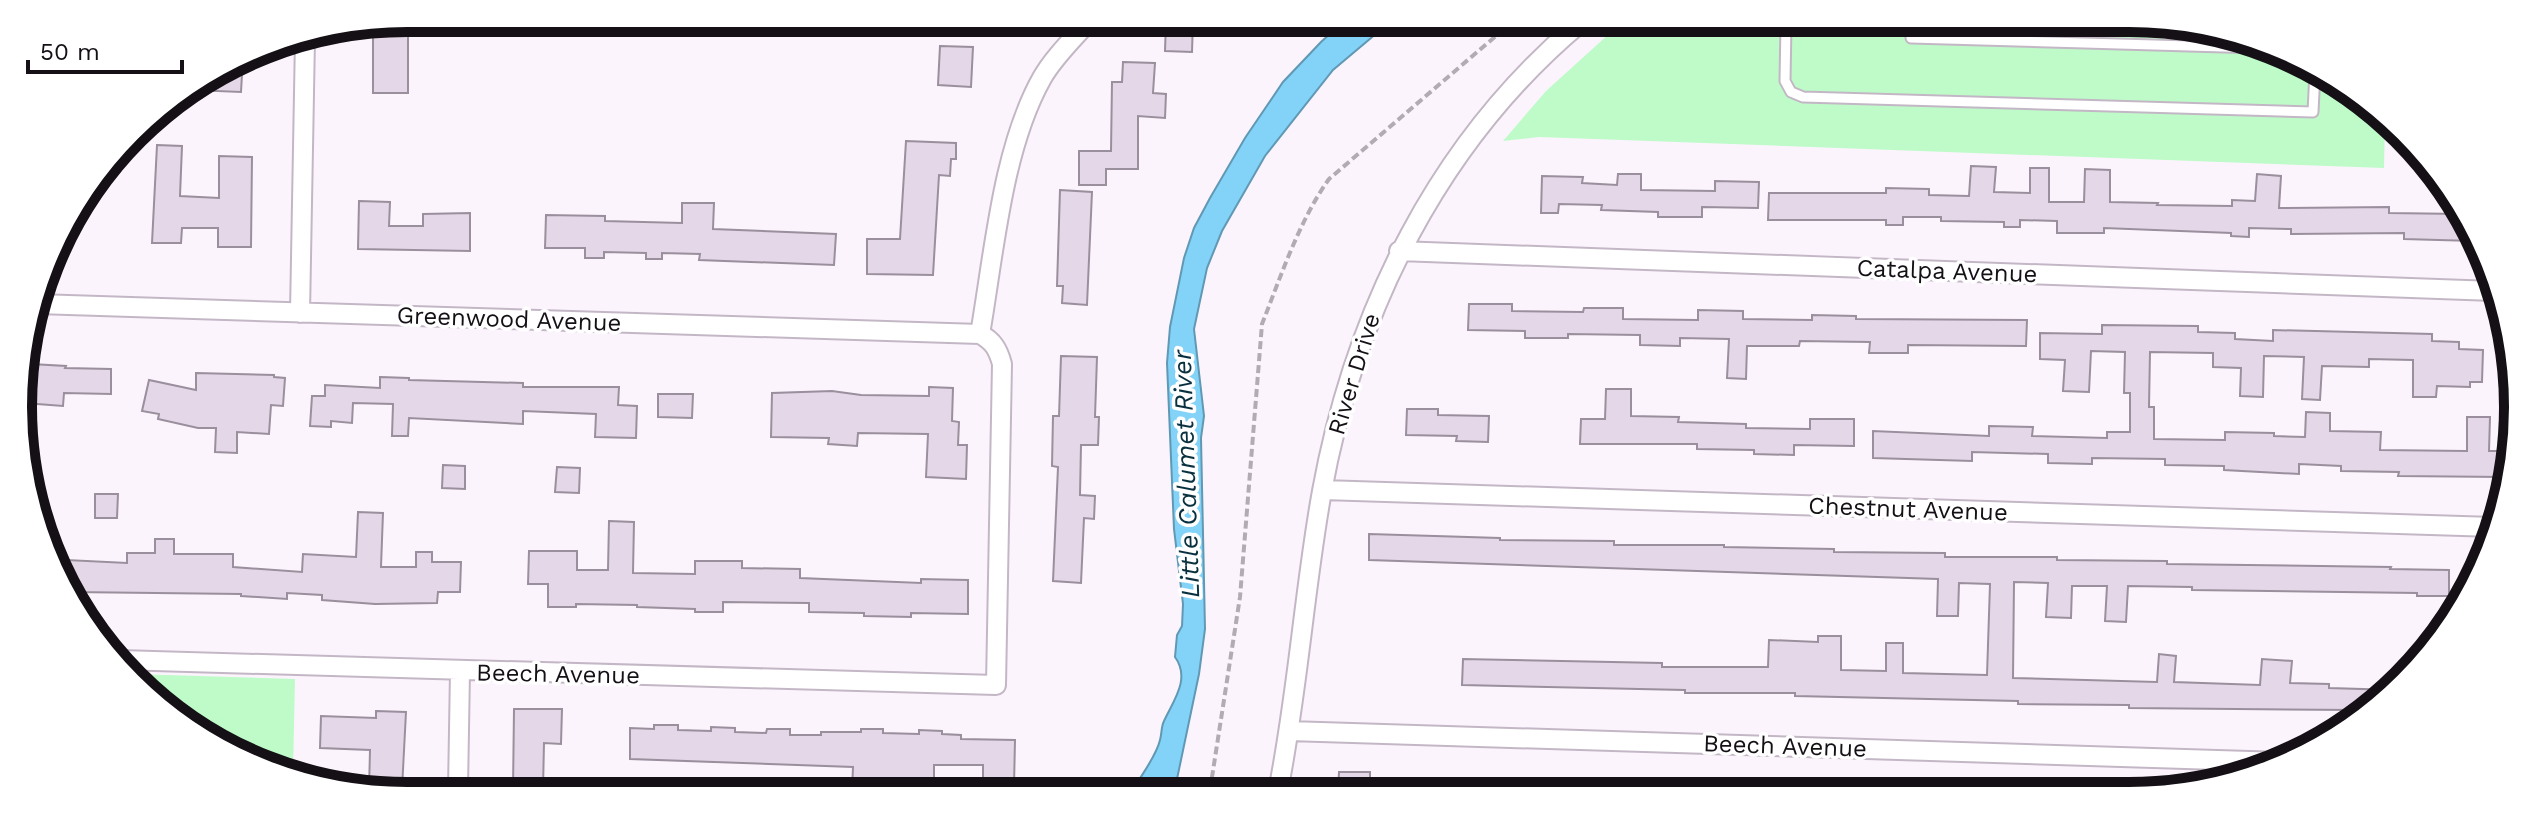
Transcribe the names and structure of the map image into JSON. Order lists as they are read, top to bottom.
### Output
{
  "streets": {
    "street": [
      "Catalpa Avenue",
      "Greenwood Avenue",
      "River Drive",
      "Chestnut Avenue",
      "Beech Avenue"
    ]
  },
  "crossings": [
    ["Catalpa Avenue", "River Drive"],
    ["Greenwood Avenue", "Beech Avenue"],
    ["River Drive", "Chestnut Avenue"],
    ["River Drive", "Beech Avenue"]
  ],
  "water": ["Little Calumet River"],
  "scale_bar": "50 m"
}
